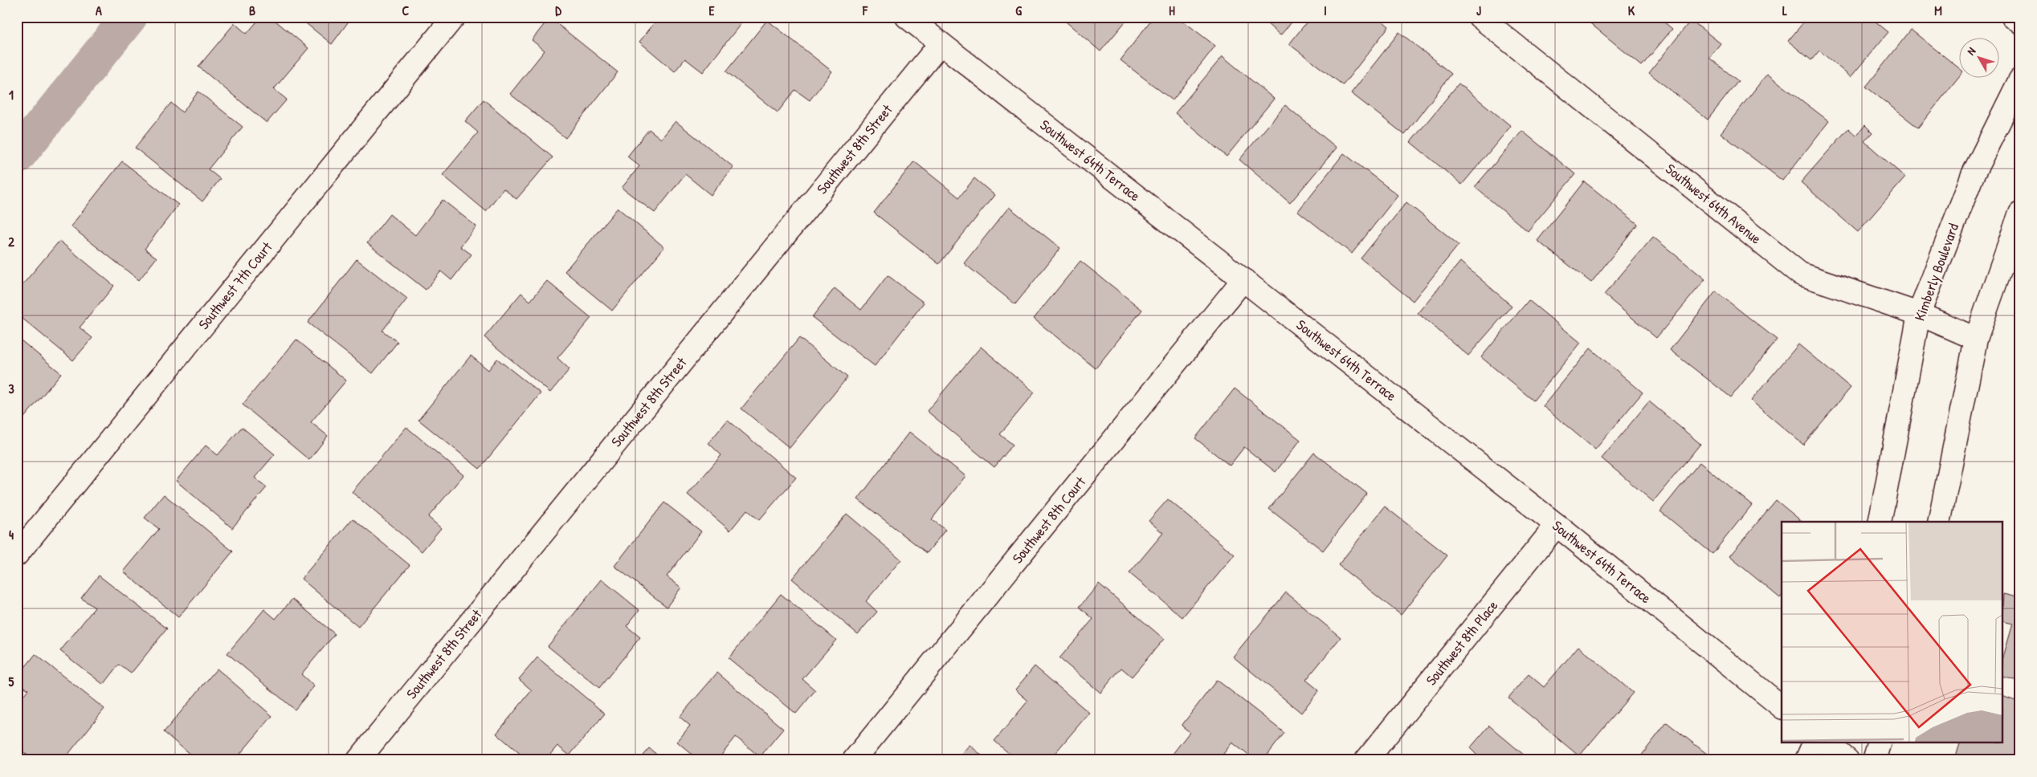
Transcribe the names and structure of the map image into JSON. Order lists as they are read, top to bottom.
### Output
{
  "streets": {
    "street": [
      "Southwest 8th Street",
      "Southwest 64th Terrace",
      "Southwest 64th Avenue",
      "Kimberly Boulevard",
      "Southwest 7th Court",
      "Southwest 8th Court",
      "Southwest 8th Place"
    ]
  },
  "crossings": [
    ["Southwest 8th Street", "Southwest 64th Terrace"],
    ["Southwest 64th Terrace", "Southwest 8th Court"],
    ["Southwest 64th Terrace", "Southwest 8th Place"],
    ["Southwest 64th Avenue", "Kimberly Boulevard"]
  ],
  "north": "top left",
  "grid": {
    "columns": [
      "A",
      "B",
      "C",
      "D",
      "E",
      "F",
      "G",
      "H",
      "I",
      "J",
      "K",
      "L",
      "M"
    ],
    "rows": [
      "1",
      "2",
      "3",
      "4",
      "5"
    ]
  }
}
